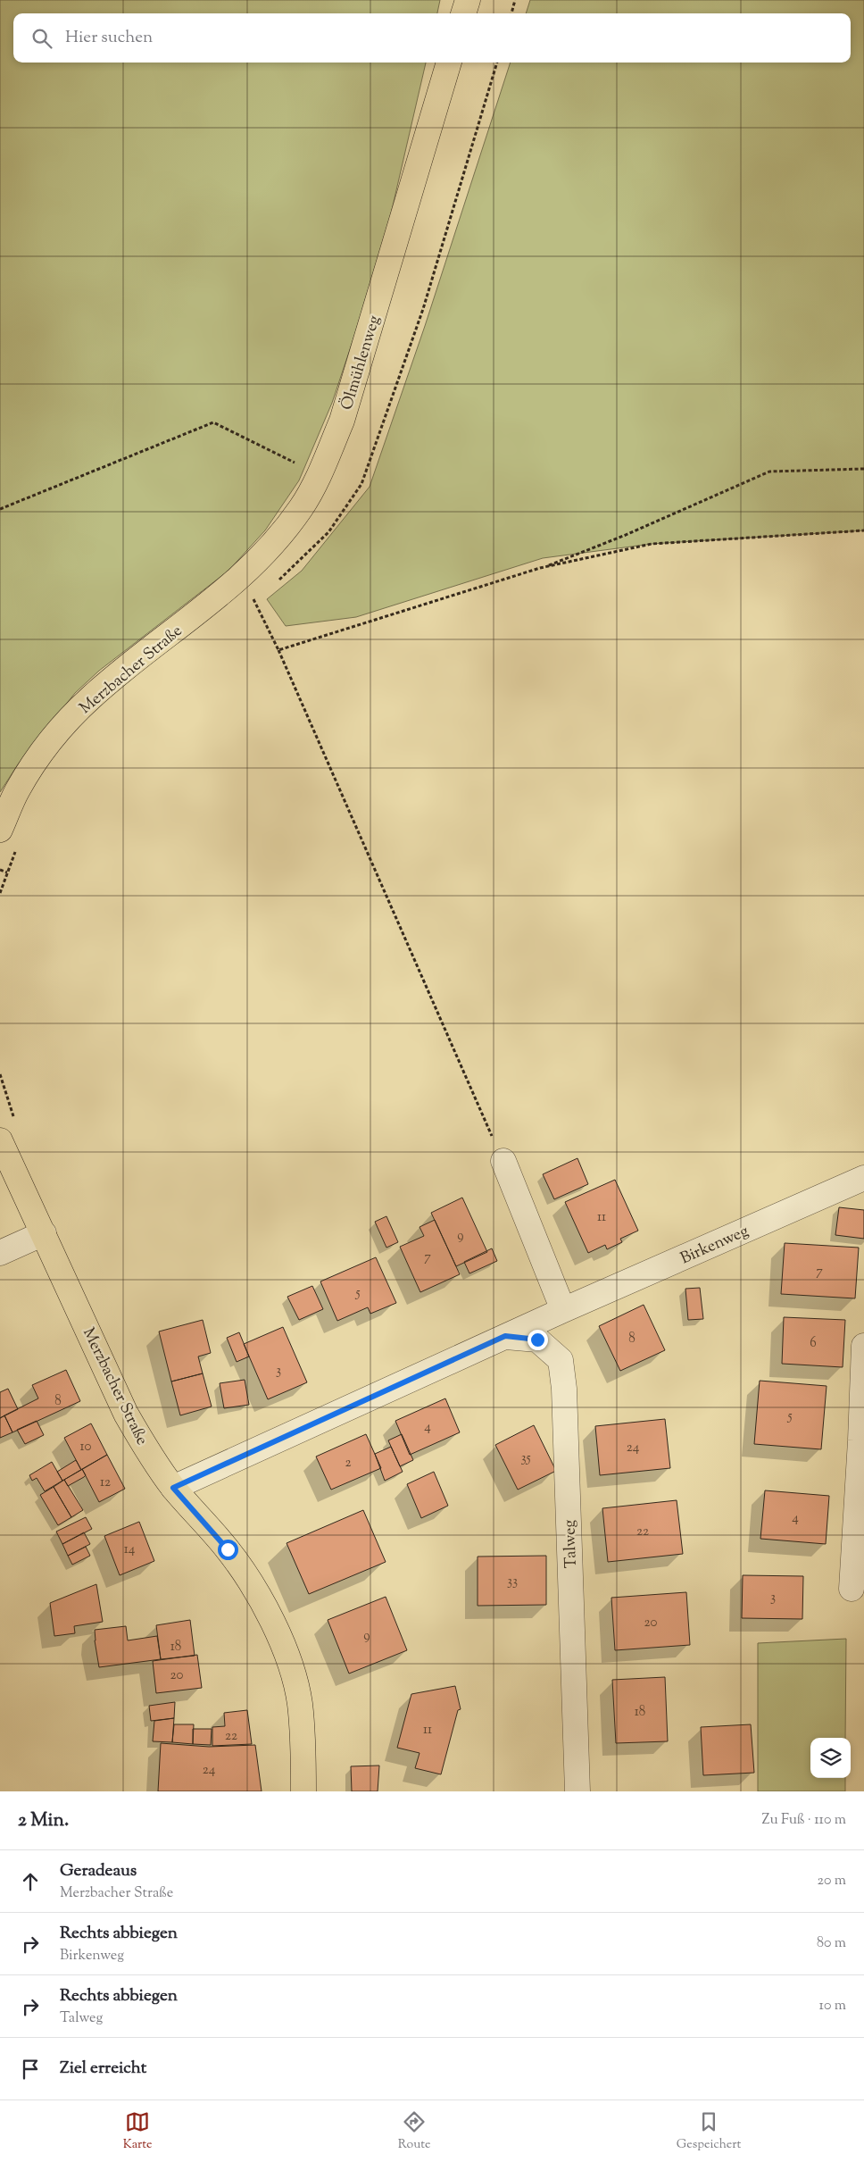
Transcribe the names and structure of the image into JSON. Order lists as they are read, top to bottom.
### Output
{
  "streets": {
    "main road": ["Ölmühlenweg", "Merzbacher Straße"],
    "street": ["Birkenweg", "Talweg"]
  },
  "crossings": [
    ["Ölmühlenweg", "Merzbacher Straße"],
    ["Merzbacher Straße", "Birkenweg"],
    ["Birkenweg", "Talweg"]
  ],
  "house_numbers": [
    "11",
    "9",
    "7",
    "7",
    "5",
    "8",
    "6",
    "3",
    "8",
    "5",
    "4",
    "10",
    "24",
    "35",
    "2",
    "12",
    "4",
    "22",
    "14",
    "33",
    "3",
    "20",
    "9",
    "18",
    "20",
    "18",
    "11",
    "22",
    "24"
  ],
  "page": {
    "search": "Hier suchen",
    "heading": ["2 Min.", "Zu Fuß · 110 m"],
    "list": [
      ["Geradeaus", "Merzbacher Straße", "20 m"],
      ["Rechts abbiegen", "Birkenweg", "80 m"],
      ["Rechts abbiegen", "Talweg", "10 m"],
      "Ziel erreicht"
    ],
    "nav": ["Karte", "Route", "Gespeichert"]
  }
}
